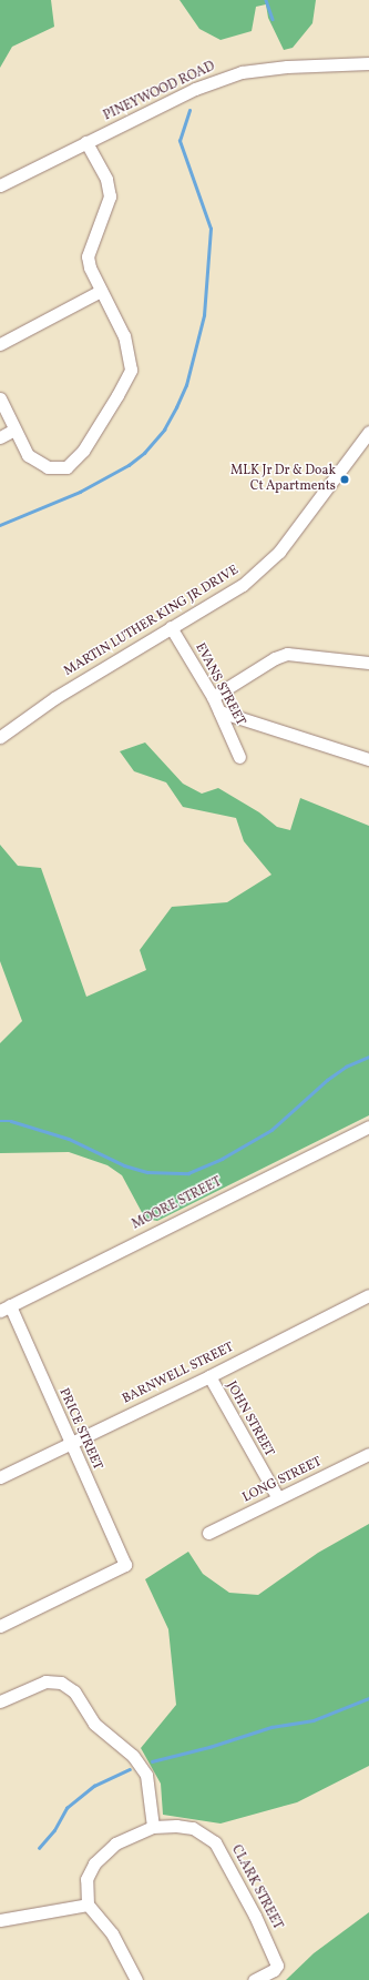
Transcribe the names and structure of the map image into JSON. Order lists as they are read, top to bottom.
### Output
{
  "streets": {
    "street": [
      "PINEYWOOD ROAD",
      "MARTIN LUTHER KING JR DRIVE",
      "EVANS STREET",
      "MOORE STREET",
      "BARNWELL STREET",
      "JOHN STREET",
      "PRICE STREET",
      "LONG STREET",
      "CLARK STREET"
    ]
  },
  "crossings": [
    ["MARTIN LUTHER KING JR DRIVE", "EVANS STREET"],
    ["MOORE STREET", "PRICE STREET"],
    ["BARNWELL STREET", "JOHN STREET"],
    ["BARNWELL STREET", "PRICE STREET"],
    ["JOHN STREET", "LONG STREET"]
  ],
  "places": ["MLK Jr Dr & Doak Ct Apartments"]
}
